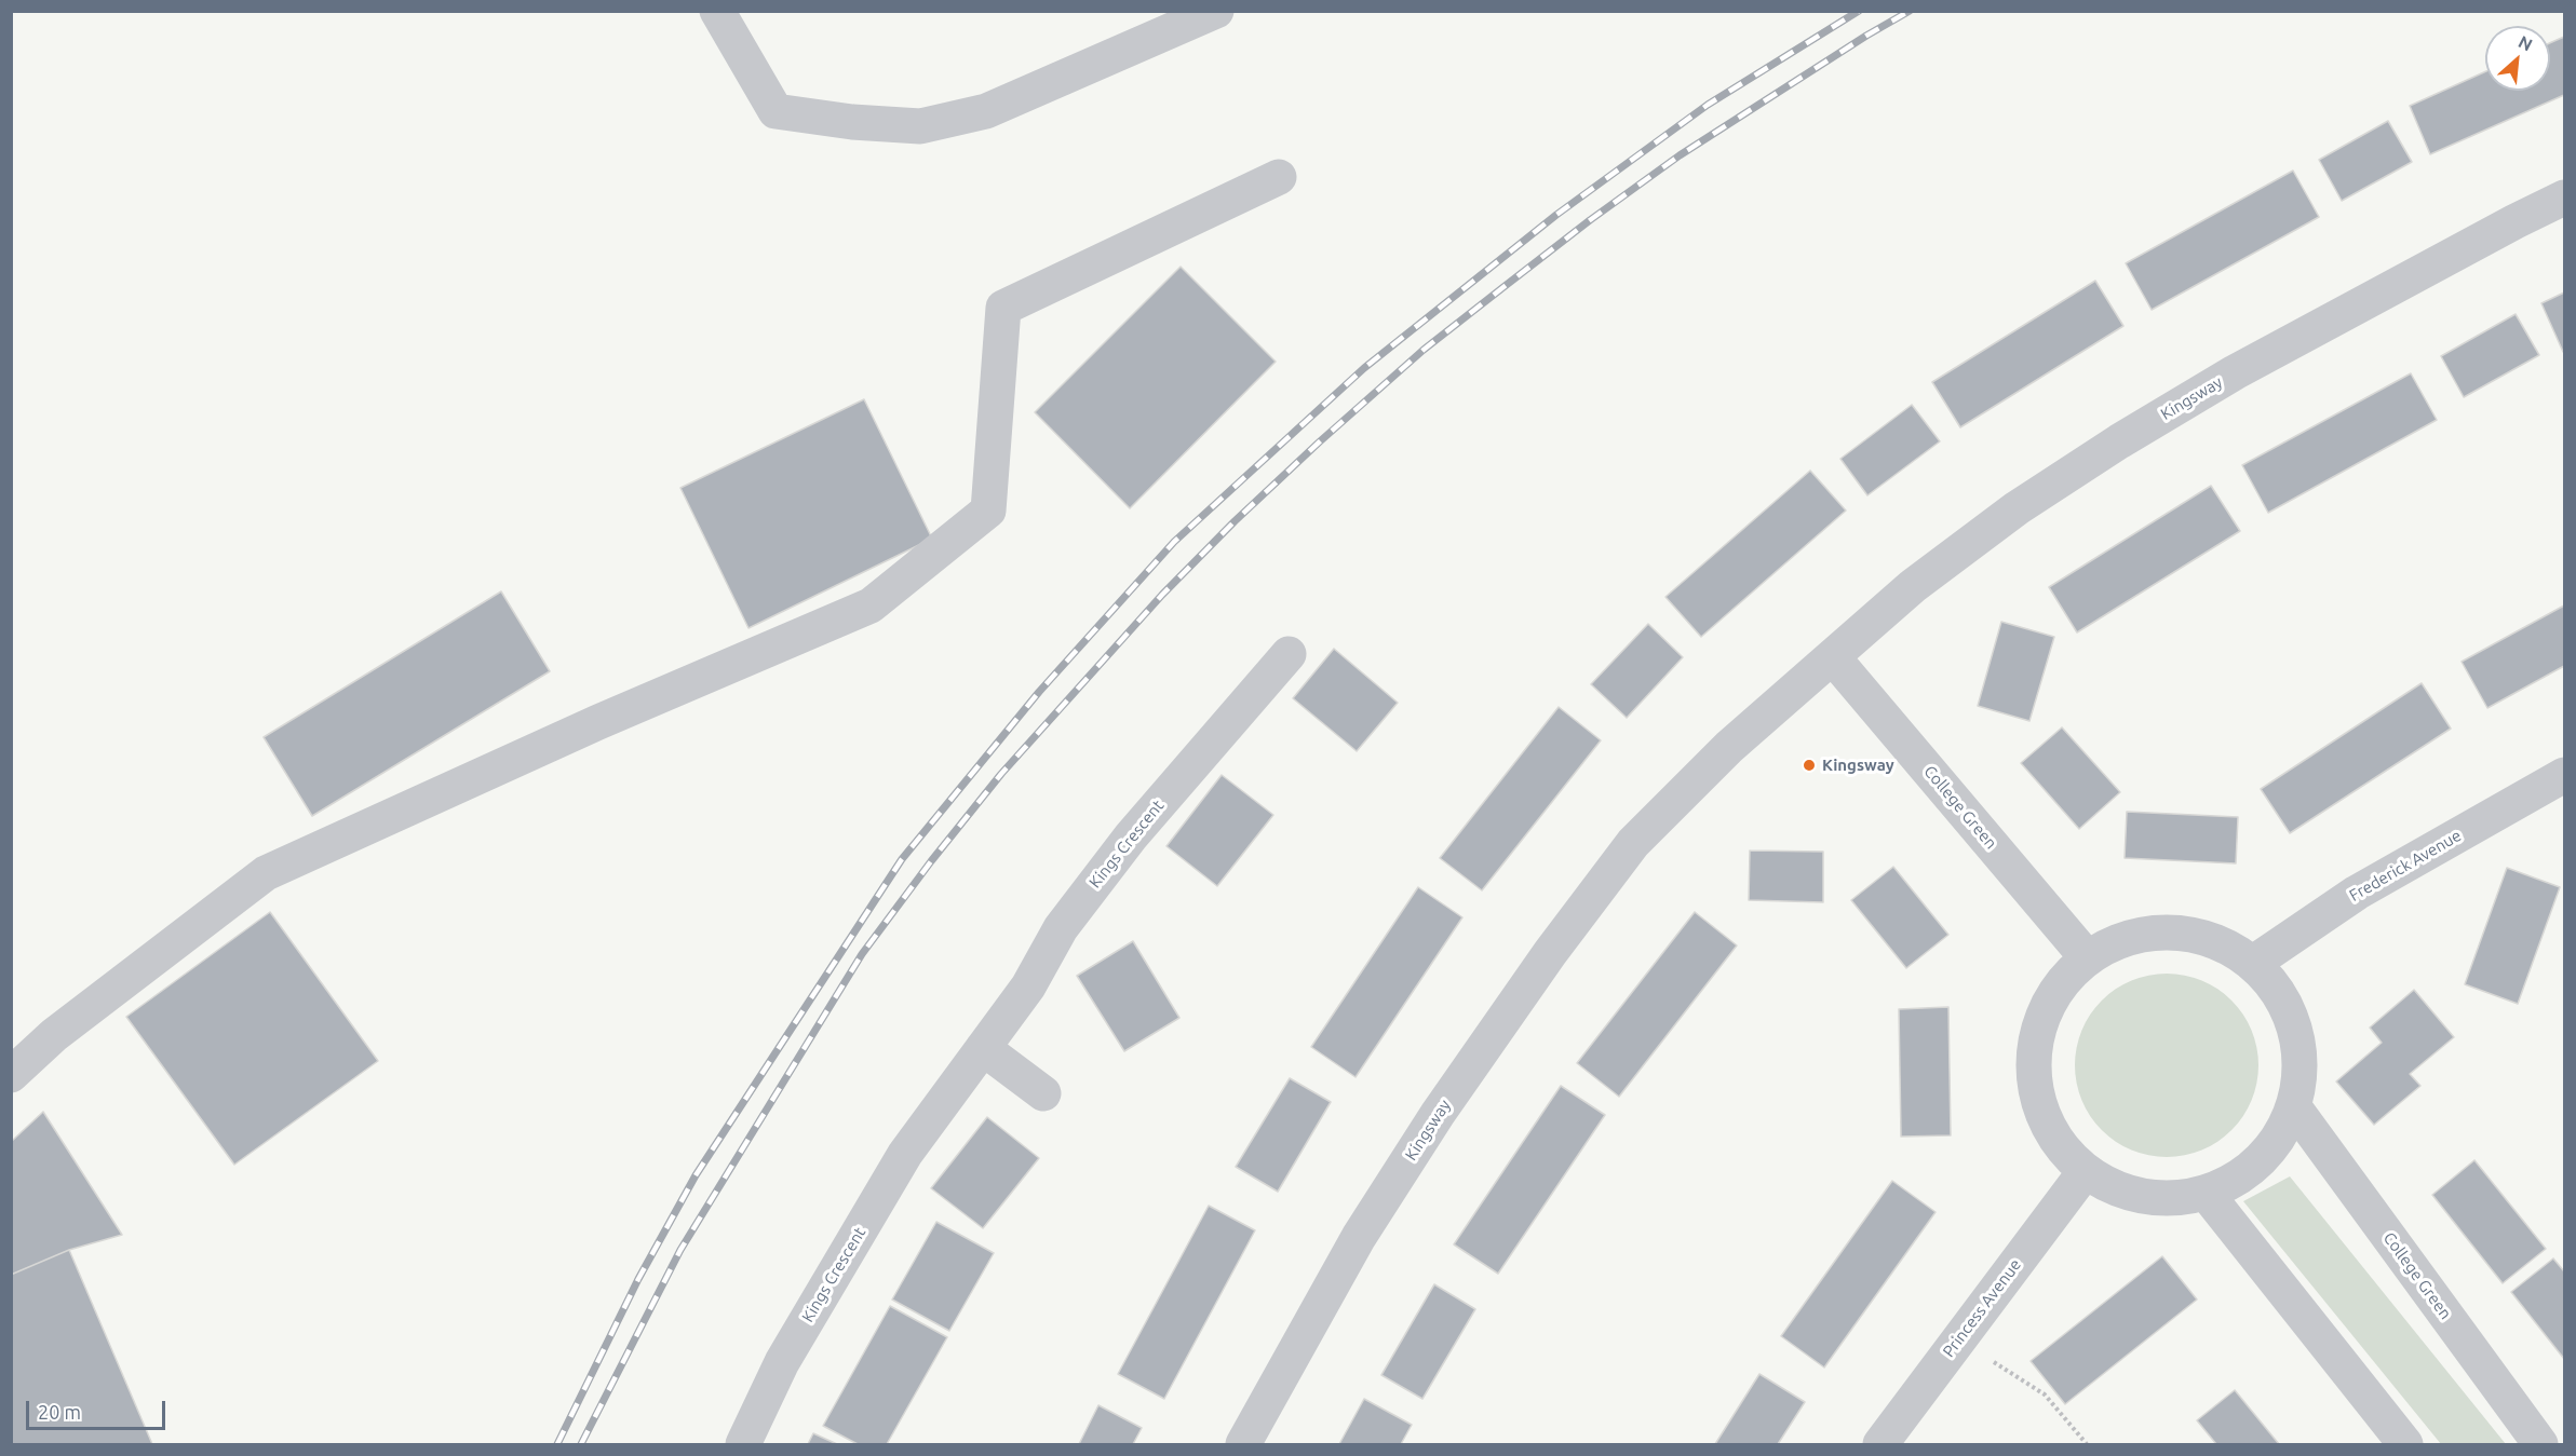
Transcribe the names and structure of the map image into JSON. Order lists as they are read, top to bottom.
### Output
{
  "streets": {
    "street": [
      "Kingsway",
      "College Green",
      "Kings Crescent",
      "Frederick Avenue",
      "Princess Avenue"
    ]
  },
  "crossings": [
    ["Kingsway", "College Green"]
  ],
  "places": ["Kingsway"],
  "scale_bar": "20 m",
  "north": "top right"
}
